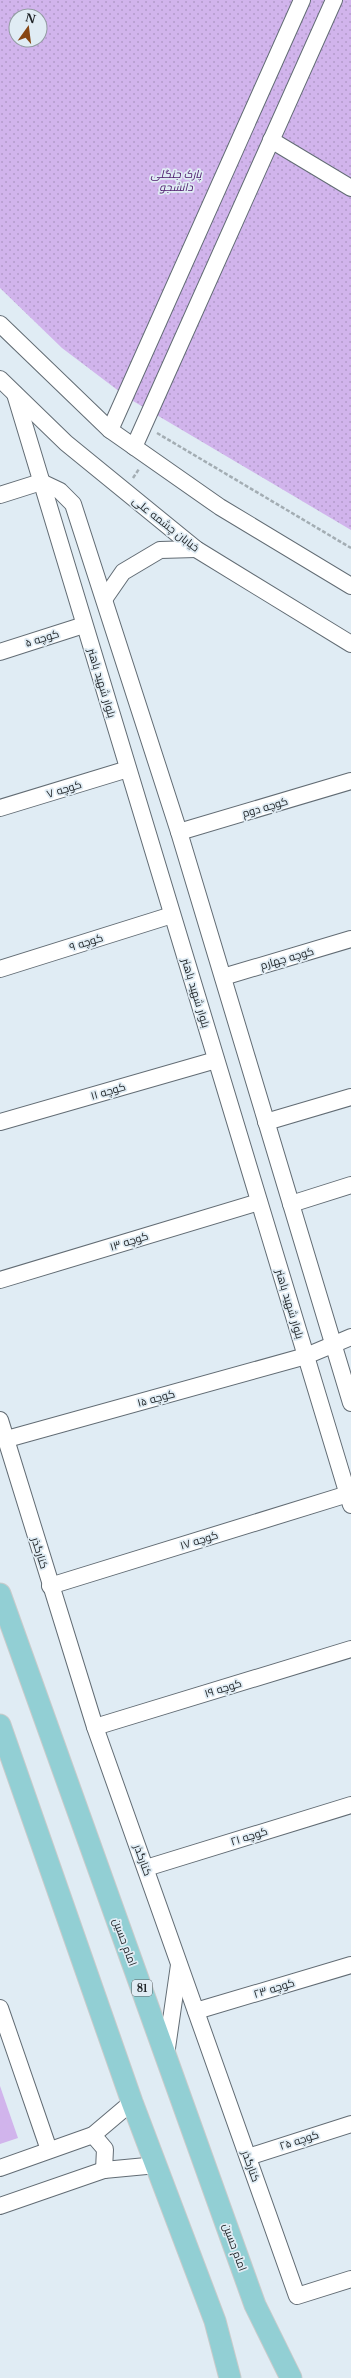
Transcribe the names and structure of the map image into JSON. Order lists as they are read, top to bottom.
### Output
{
  "streets": {
    "main road": ["امام حسین", "81"],
    "street": [
      "خیابان چشمه علی",
      "کوچه ۵",
      "بلوار شهید باهنر",
      "کوچه ۷",
      "کوچه دوم",
      "کوچه ۹",
      "کوچه چهارم",
      "کوچه ۱۱",
      "کوچه ۱۳",
      "کوچه ۱۵",
      "کوچه ۱۷",
      "کنارگذر",
      "کوچه ۱۹",
      "کوچه ۲۱",
      "کوچه ۲۳",
      "کوچه ۲۵"
    ]
  },
  "crossings": [
    ["خیابان چشمه علی", "بلوار شهید باهنر"],
    ["کوچه ۵", "بلوار شهید باهنر"],
    ["بلوار شهید باهنر", "کوچه ۷"],
    ["بلوار شهید باهنر", "کوچه ۹"],
    ["بلوار شهید باهنر", "کوچه ۱۱"],
    ["بلوار شهید باهنر", "کوچه ۱۳"],
    ["بلوار شهید باهنر", "کوچه ۱۵"],
    ["بلوار شهید باهنر", "کوچه ۱۷"],
    ["کوچه ۱۵", "کنارگذر"],
    ["کوچه ۱۷", "کنارگذر"],
    ["کنارگذر", "کوچه ۱۹"],
    ["کنارگذر", "کوچه ۲۱"],
    ["کنارگذر", "کوچه ۲۳"],
    ["کنارگذر", "کوچه ۲۵"]
  ],
  "parks": ["پارک جنگلی دانشجو"],
  "north": "top"
}
